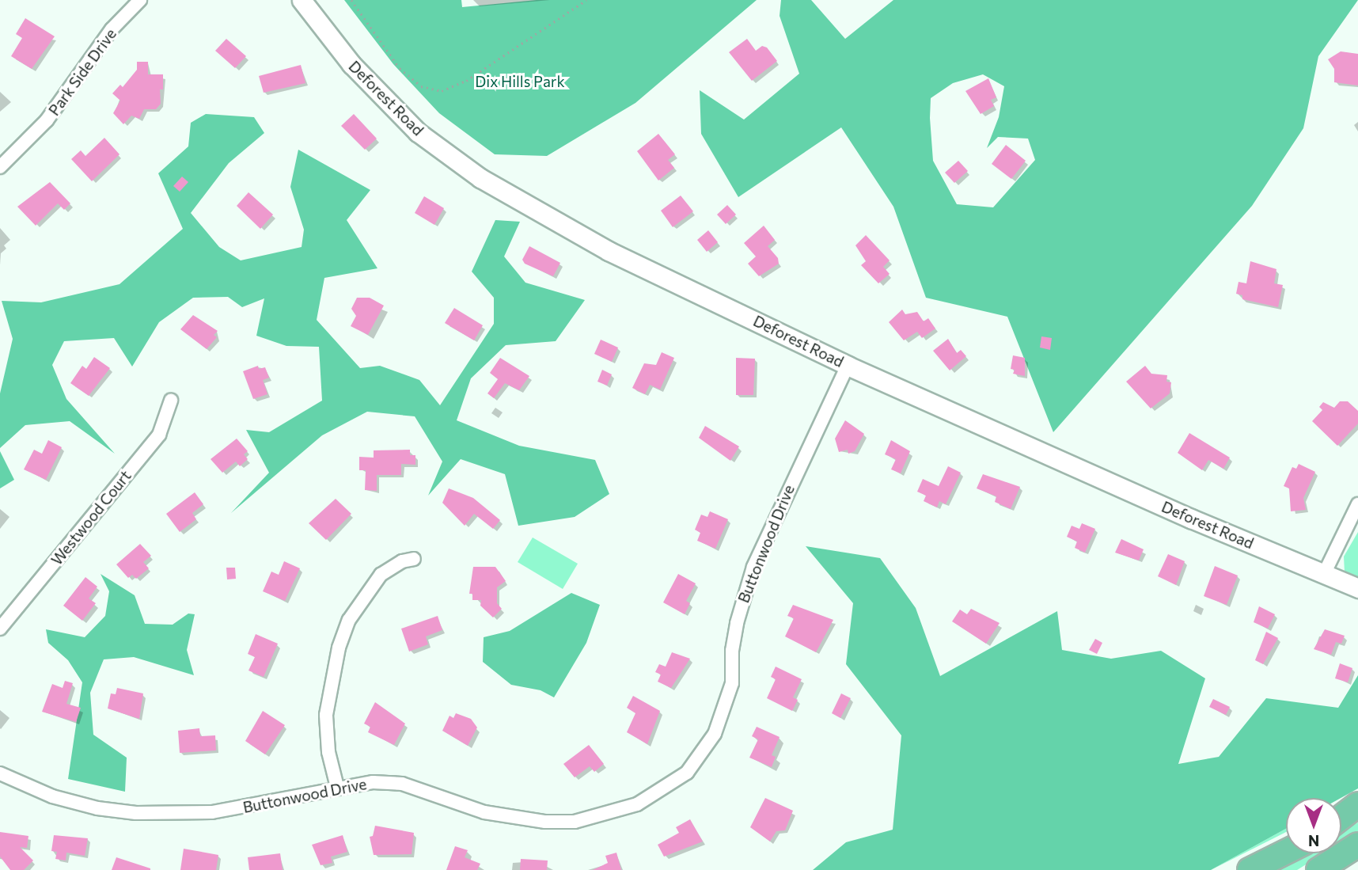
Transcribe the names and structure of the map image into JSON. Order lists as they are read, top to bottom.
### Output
{
  "streets": {
    "street": [
      "Park Side Drive",
      "Deforest Road",
      "Westwood Court",
      "Buttonwood Drive"
    ]
  },
  "crossings": [
    ["Deforest Road", "Buttonwood Drive"]
  ],
  "parks": ["Dix Hills Park"],
  "north": "bottom"
}
